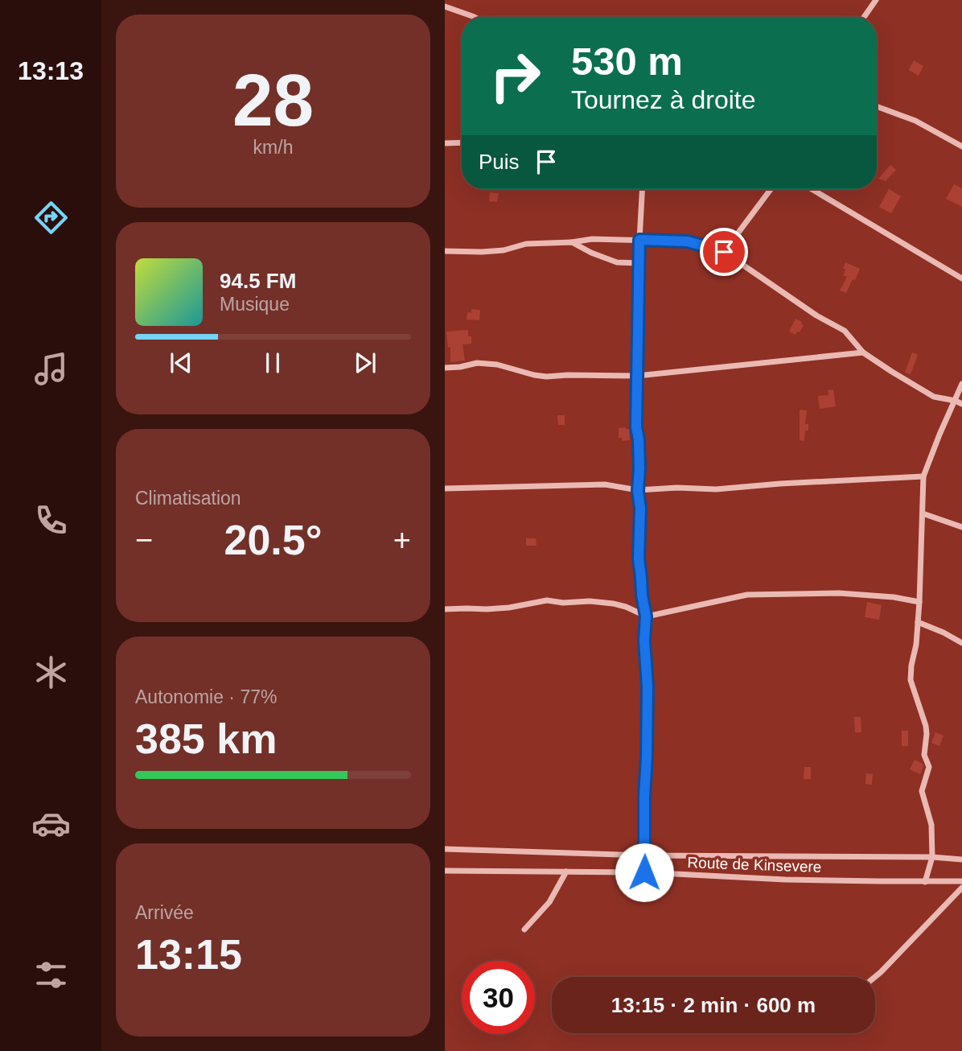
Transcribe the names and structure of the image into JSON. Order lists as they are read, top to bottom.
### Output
{
  "streets": {
    "street": ["Route de Kinsevere"]
  },
  "page": {
    "tabs": "13:13",
    "tile": [
      ["28", "km/h"],
      "Climatisation",
      ["Autonomie · 77%", "385 km"],
      ["Arrivée", "13:15"]
    ],
    "turn": ["530 m", "Tournez à droite"],
    "then": "Puis",
    "song": ["94.5 FM", "Musique"],
    "heat": ["−", "20.5°", "+"],
    "limit": "30",
    "trip": "13:15 · 2 min · 600 m"
  }
}
